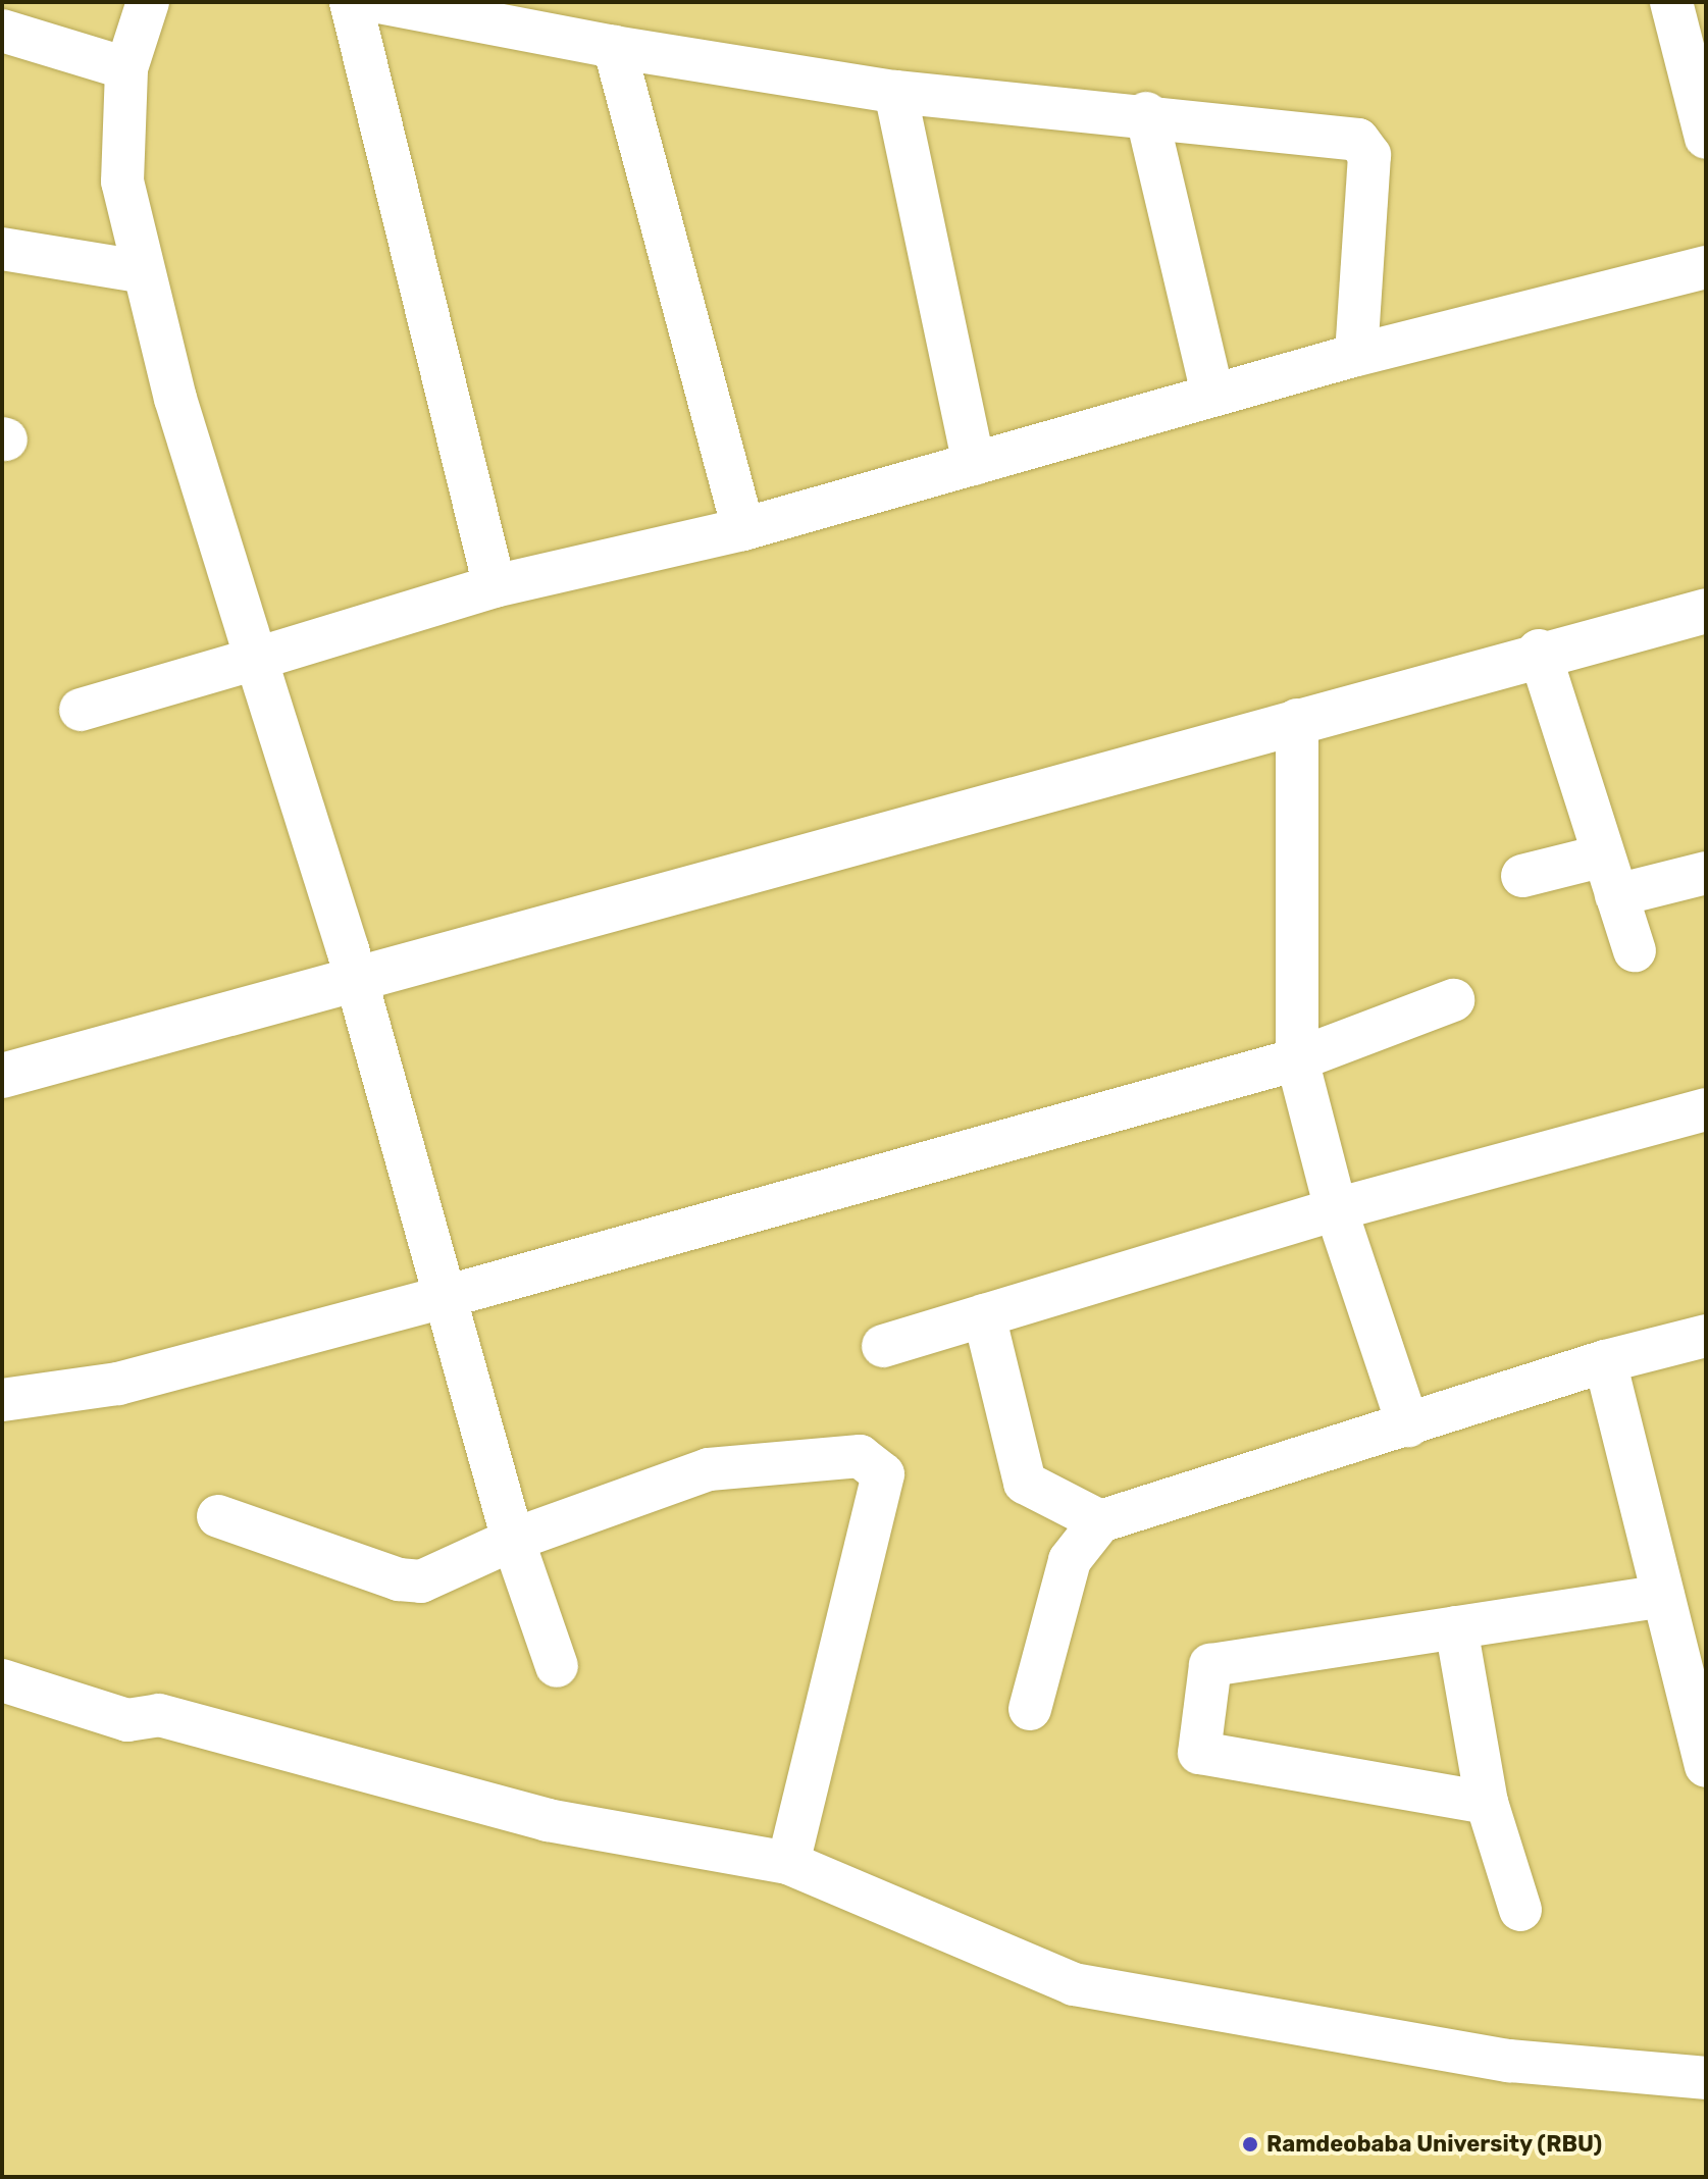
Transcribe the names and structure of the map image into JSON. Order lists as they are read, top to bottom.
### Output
{
  "places": ["Ramdeobaba University (RBU)"]
}
